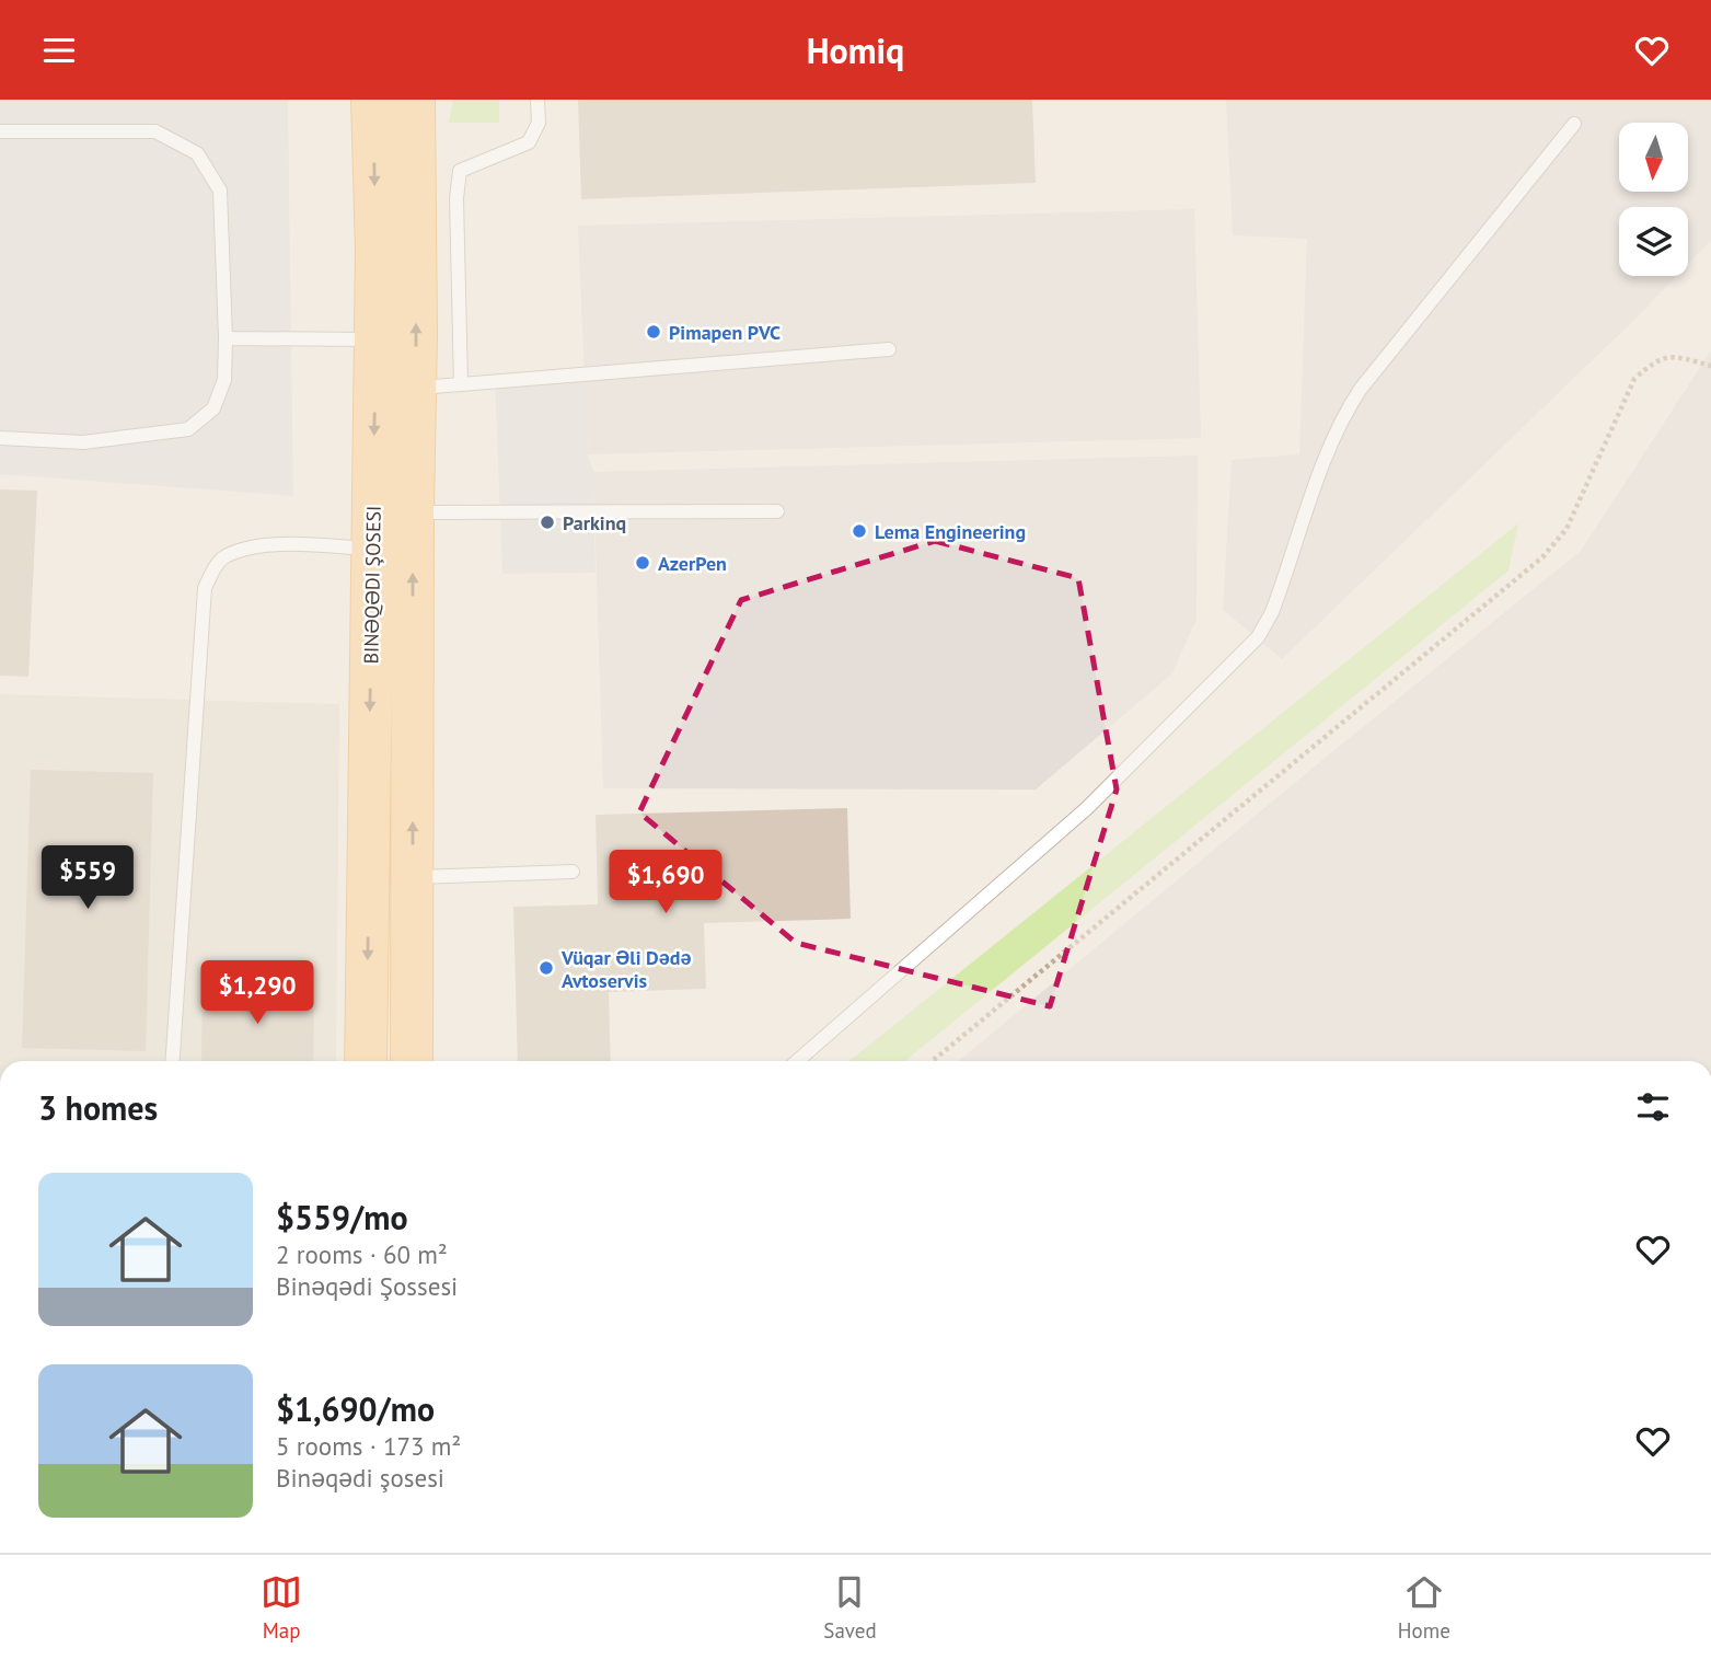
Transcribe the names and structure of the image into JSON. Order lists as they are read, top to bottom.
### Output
{
  "streets": {
    "main road": ["BINƏQƏDI ŞOSESI"]
  },
  "places": [
    "Pimapen PVC",
    "Parkinq",
    "Lema Engineering",
    "AzerPen",
    "Vüqar Əli Dədə Avtoservis"
  ],
  "north": "bottom",
  "page": {
    "header": "Homiq",
    "price": ["$559", "$1,690", "$1,290"],
    "heading": "3 homes",
    "list": [
      {
        "name": "$559/mo",
        "note": "2 rooms · 60 m² · Binəqədi Şossesi"
      },
      {
        "name": "$1,690/mo",
        "note": "5 rooms · 173 m² · Binəqədi şosesi"
      }
    ],
    "tabs": ["Map", "Saved", "Home"]
  }
}
